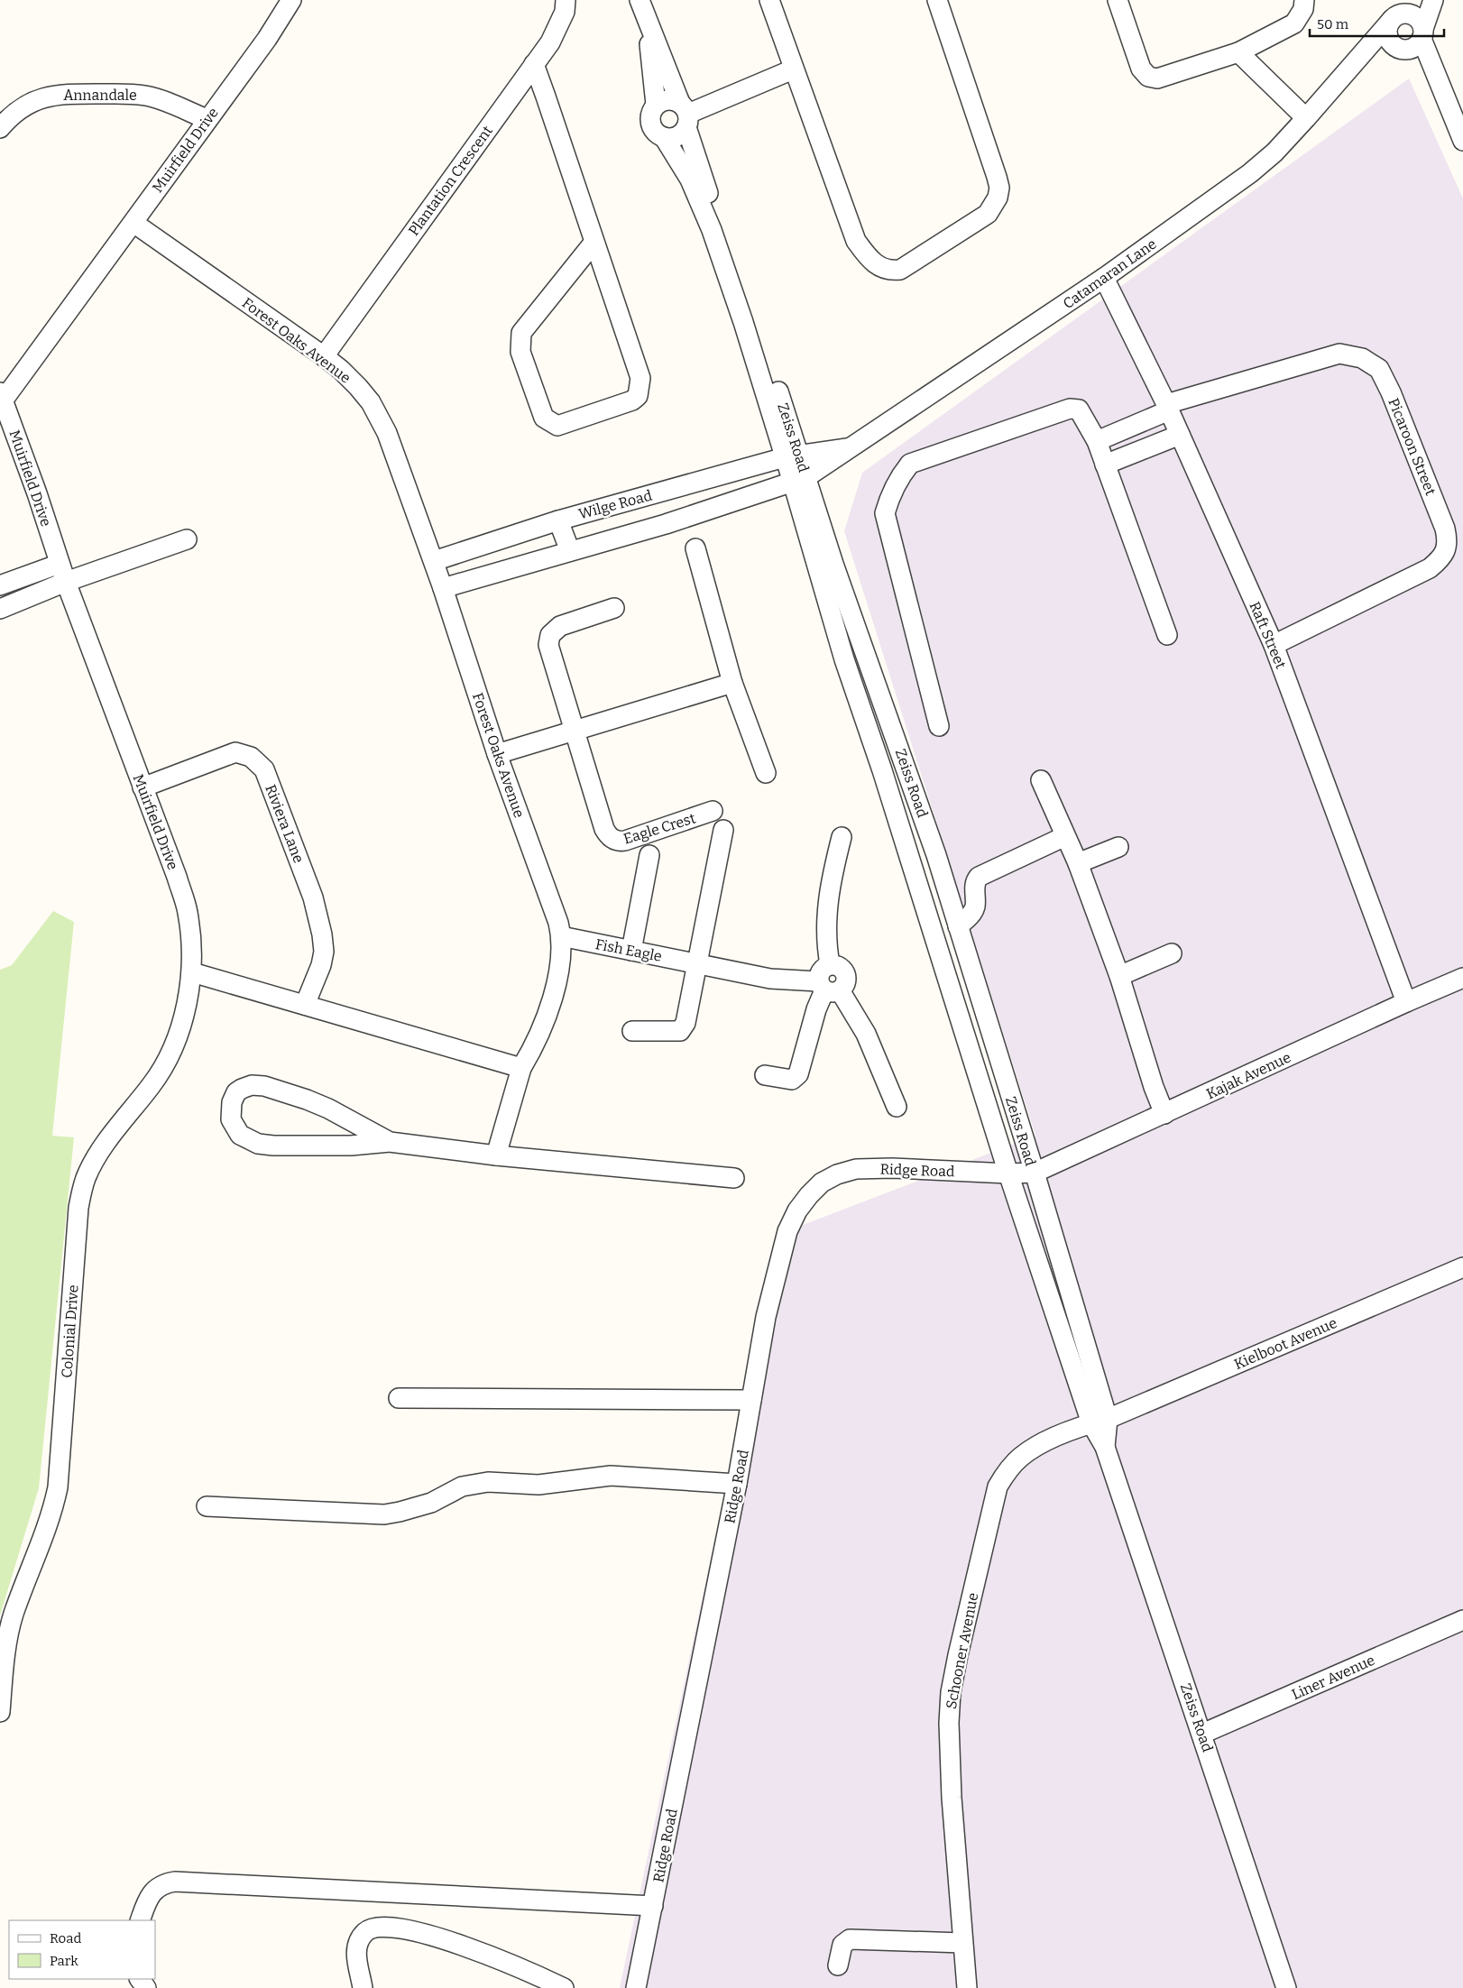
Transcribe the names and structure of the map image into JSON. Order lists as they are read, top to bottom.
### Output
{
  "streets": {
    "street": [
      "Annandale",
      "Muirfield Drive",
      "Plantation Crescent",
      "Catamaran Lane",
      "Forest Oaks Avenue",
      "Zeiss Road",
      "Picaroon Street",
      "Wilge Road",
      "Raft Street",
      "Riviera Lane",
      "Eagle Crest",
      "Fish Eagle",
      "Kajak Avenue",
      "Ridge Road",
      "Colonial Drive",
      "Kielboot Avenue",
      "Schooner Avenue",
      "Liner Avenue"
    ]
  },
  "crossings": [
    ["Annandale", "Muirfield Drive"],
    ["Muirfield Drive", "Forest Oaks Avenue"],
    ["Muirfield Drive", "Riviera Lane"],
    ["Muirfield Drive", "Colonial Drive"],
    ["Plantation Crescent", "Forest Oaks Avenue"],
    ["Catamaran Lane", "Zeiss Road"],
    ["Catamaran Lane", "Wilge Road"],
    ["Catamaran Lane", "Raft Street"],
    ["Forest Oaks Avenue", "Wilge Road"],
    ["Forest Oaks Avenue", "Fish Eagle"],
    ["Zeiss Road", "Wilge Road"],
    ["Zeiss Road", "Kajak Avenue"],
    ["Zeiss Road", "Ridge Road"],
    ["Zeiss Road", "Kielboot Avenue"],
    ["Zeiss Road", "Schooner Avenue"],
    ["Zeiss Road", "Liner Avenue"],
    ["Picaroon Street", "Raft Street"],
    ["Raft Street", "Kajak Avenue"],
    ["Kajak Avenue", "Ridge Road"],
    ["Kielboot Avenue", "Schooner Avenue"]
  ],
  "legend": ["Road", "Park"],
  "scale_bar": "50 m"
}
